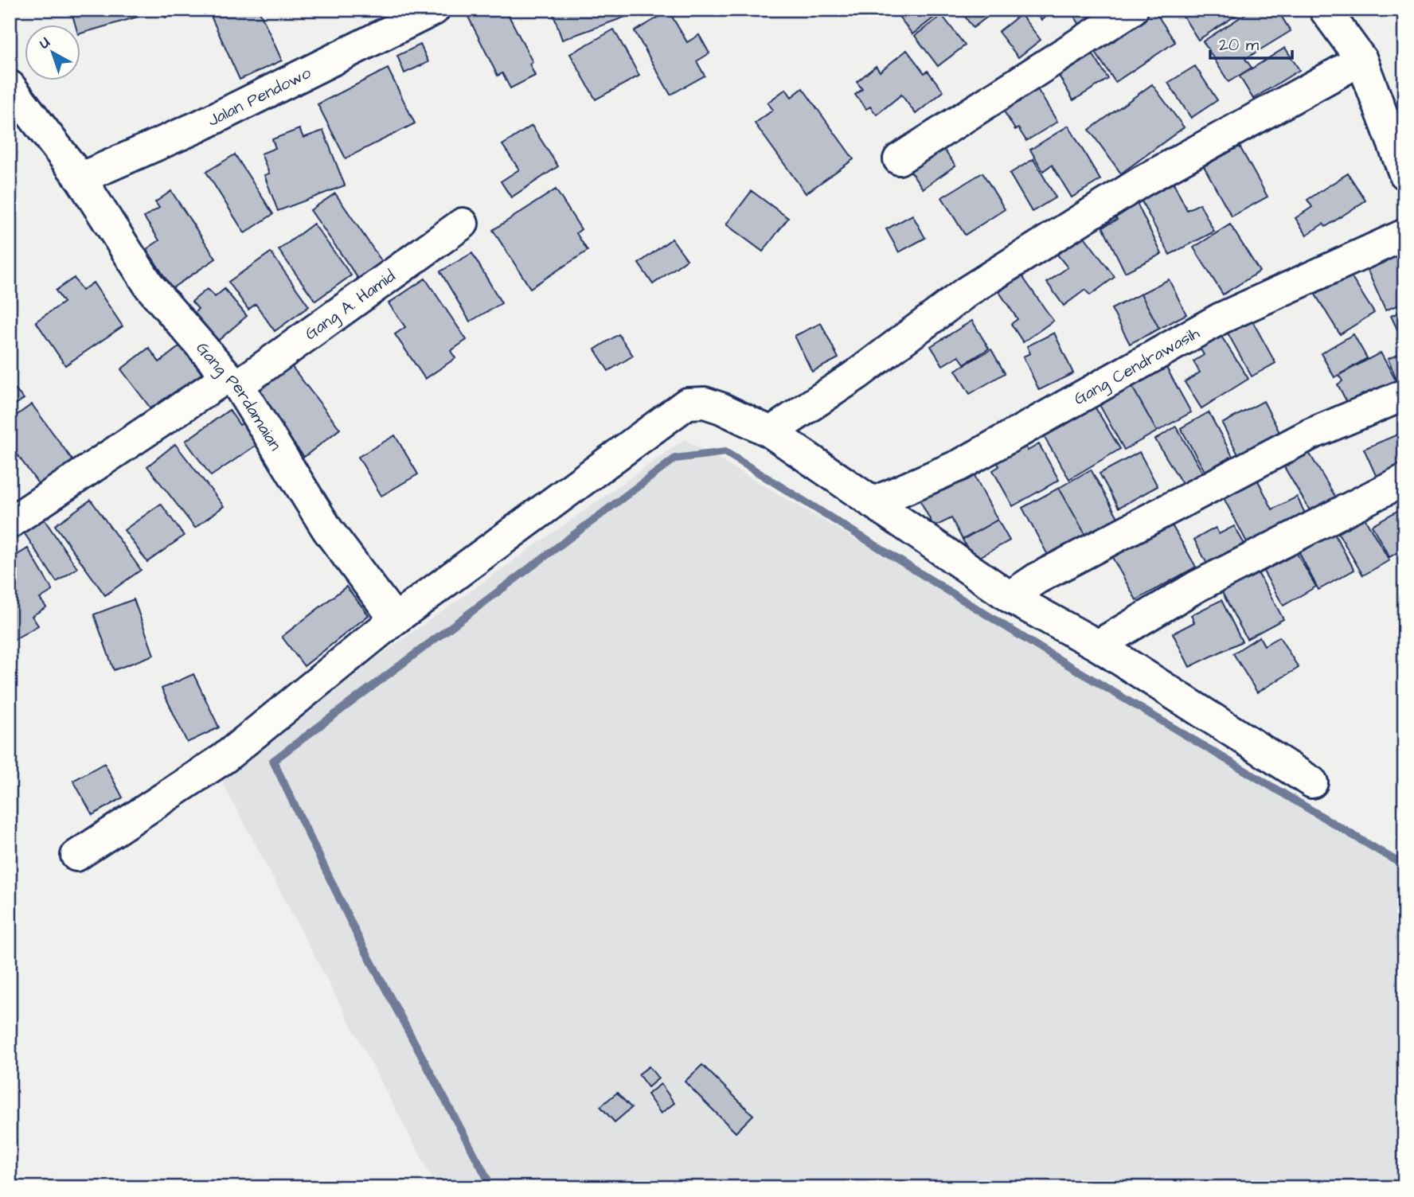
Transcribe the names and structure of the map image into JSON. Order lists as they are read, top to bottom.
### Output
{
  "streets": {
    "street": [
      "Jalan Pendowo",
      "Gang A. Hamid",
      "Gang Cendrawasih",
      "Gang Perdamaian"
    ]
  },
  "crossings": [
    ["Jalan Pendowo", "Gang Perdamaian"],
    ["Gang A. Hamid", "Gang Perdamaian"]
  ],
  "scale_bar": "20 m",
  "north": "top left"
}
